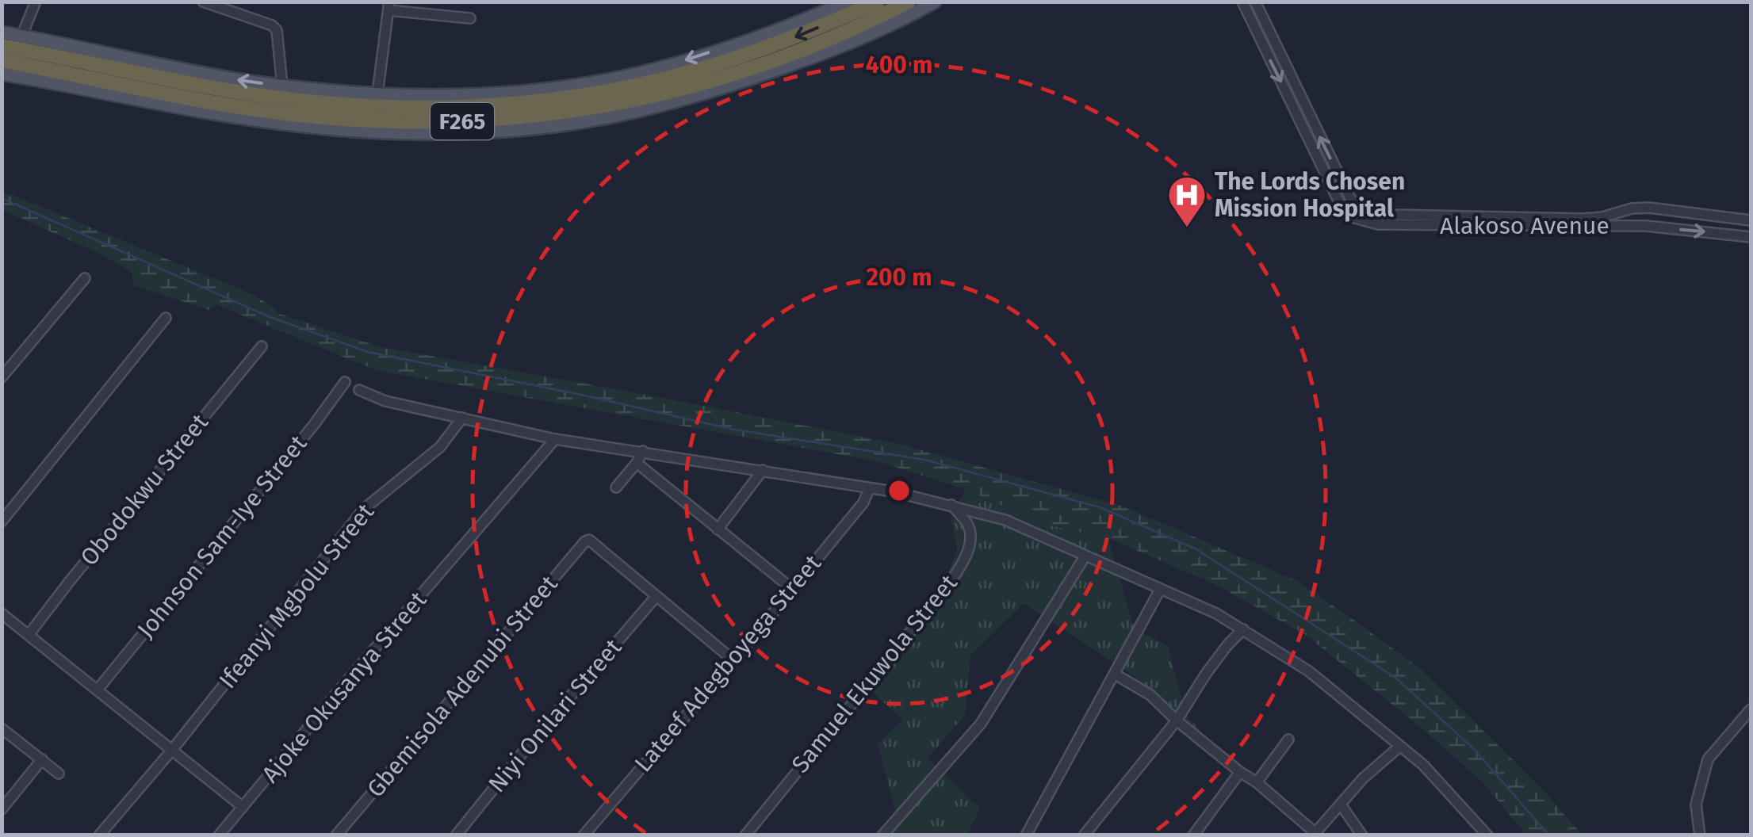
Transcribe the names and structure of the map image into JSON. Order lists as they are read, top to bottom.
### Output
{
  "streets": {
    "highway": ["F265"],
    "street": [
      "Alakoso Avenue",
      "Obodokwu Street",
      "Johnson Sam-Iye Street",
      "Ifeanyi Mgbolu Street",
      "Lateef Adegboyega Street",
      "Samuel Ekuwola Street",
      "Gbemisola Adenubi Street",
      "Ajoke Okusanya Street",
      "Niyi Onilari Street"
    ]
  },
  "crossings": [
    ["Gbemisola Adenubi Street", "Niyi Onilari Street"]
  ],
  "places": {
    "hospital": ["The Lords Chosen Mission Hospital"]
  },
  "rings": ["400 m", "200 m"]
}
